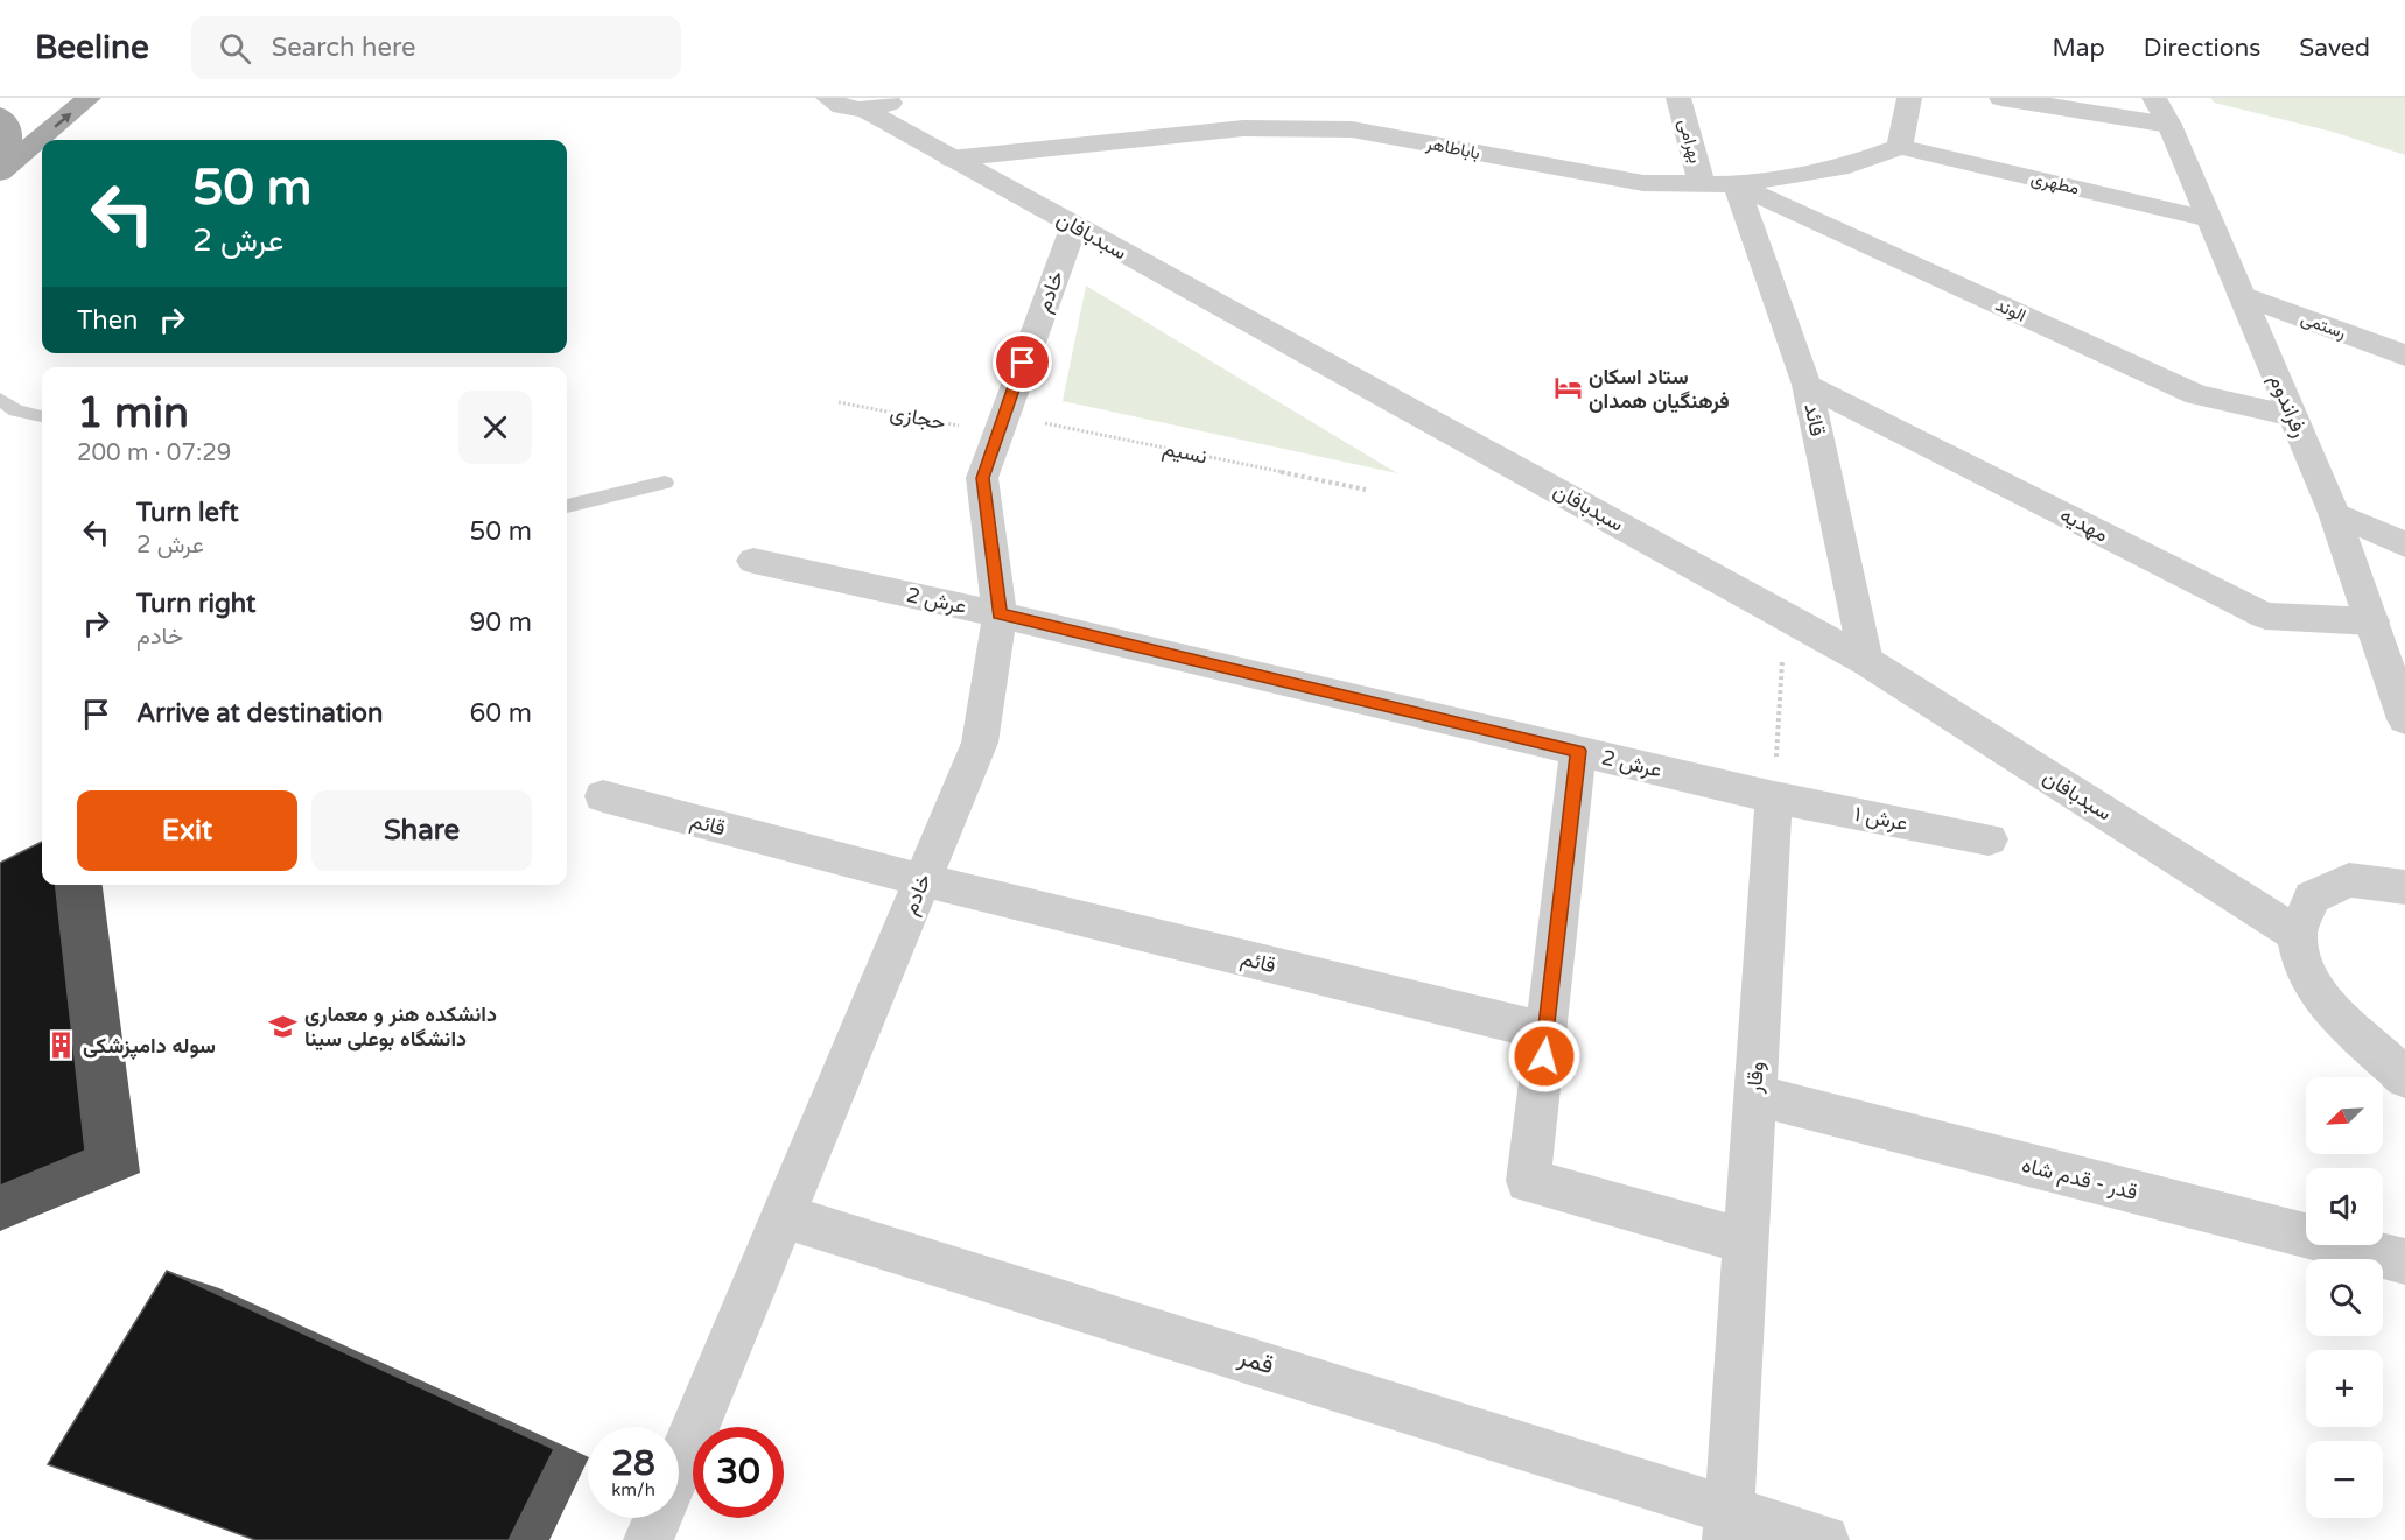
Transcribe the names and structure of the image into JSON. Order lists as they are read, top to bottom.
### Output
{
  "streets": {
    "street": [
      "بهرامی",
      "باباطاهر",
      "مطهری",
      "سبدبافان",
      "خادم",
      "الوند",
      "رستمی",
      "رفراندوم",
      "قائد",
      "مهدیه",
      "عرش 2",
      "عرش ۱",
      "قائم",
      "وقار",
      "قدر - قدم شاه",
      "قمر"
    ],
    "path": ["حجازی", "نسیم"]
  },
  "crossings": [
    ["بهرامی", "باباطاهر"],
    ["باباطاهر", "مطهری"],
    ["باباطاهر", "سبدبافان"],
    ["باباطاهر", "الوند"],
    ["باباطاهر", "قائد"],
    ["مطهری", "رفراندوم"],
    ["سبدبافان", "خادم"],
    ["سبدبافان", "قائد"],
    ["خادم", "حجازی"],
    ["خادم", "نسیم"],
    ["خادم", "عرش 2"],
    ["خادم", "قائم"],
    ["خادم", "قمر"],
    ["الوند", "رفراندوم"],
    ["الوند", "قائد"],
    ["رستمی", "رفراندوم"],
    ["رفراندوم", "مهدیه"],
    ["حجازی", "نسیم"],
    ["قائد", "مهدیه"],
    ["عرش 2", "عرش ۱"],
    ["عرش 2", "وقار"],
    ["عرش ۱", "وقار"],
    ["وقار", "قدر - قدم شاه"],
    ["وقار", "قمر"]
  ],
  "places": {
    "hotel": ["ستاد اسکان فرهنگیان همدان"],
    "school or university": ["دانشکده هنر و معماری دانشگاه بوعلی سینا"],
    "building": ["سوله دامپزشکی"]
  },
  "north": "bottom left",
  "page": {
    "header": "Beeline",
    "search": "Search here",
    "nav": ["Map", "Directions", "Saved"],
    "turn": ["50 m", "عرش 2"],
    "then": "Then",
    "heading": ["1 min", "200 m · 07:29"],
    "list": [
      {
        "name": "Turn left",
        "note": "عرش 2",
        "value": "50 m"
      },
      {
        "name": "Turn right",
        "note": "خادم",
        "value": "90 m"
      },
      {
        "name": "Arrive at destination",
        "value": "60 m"
      }
    ],
    "buttons": ["Exit", "Share"],
    "map_buttons": ["+", "−"],
    "speed": "28 km/h",
    "limit": "30"
  }
}
